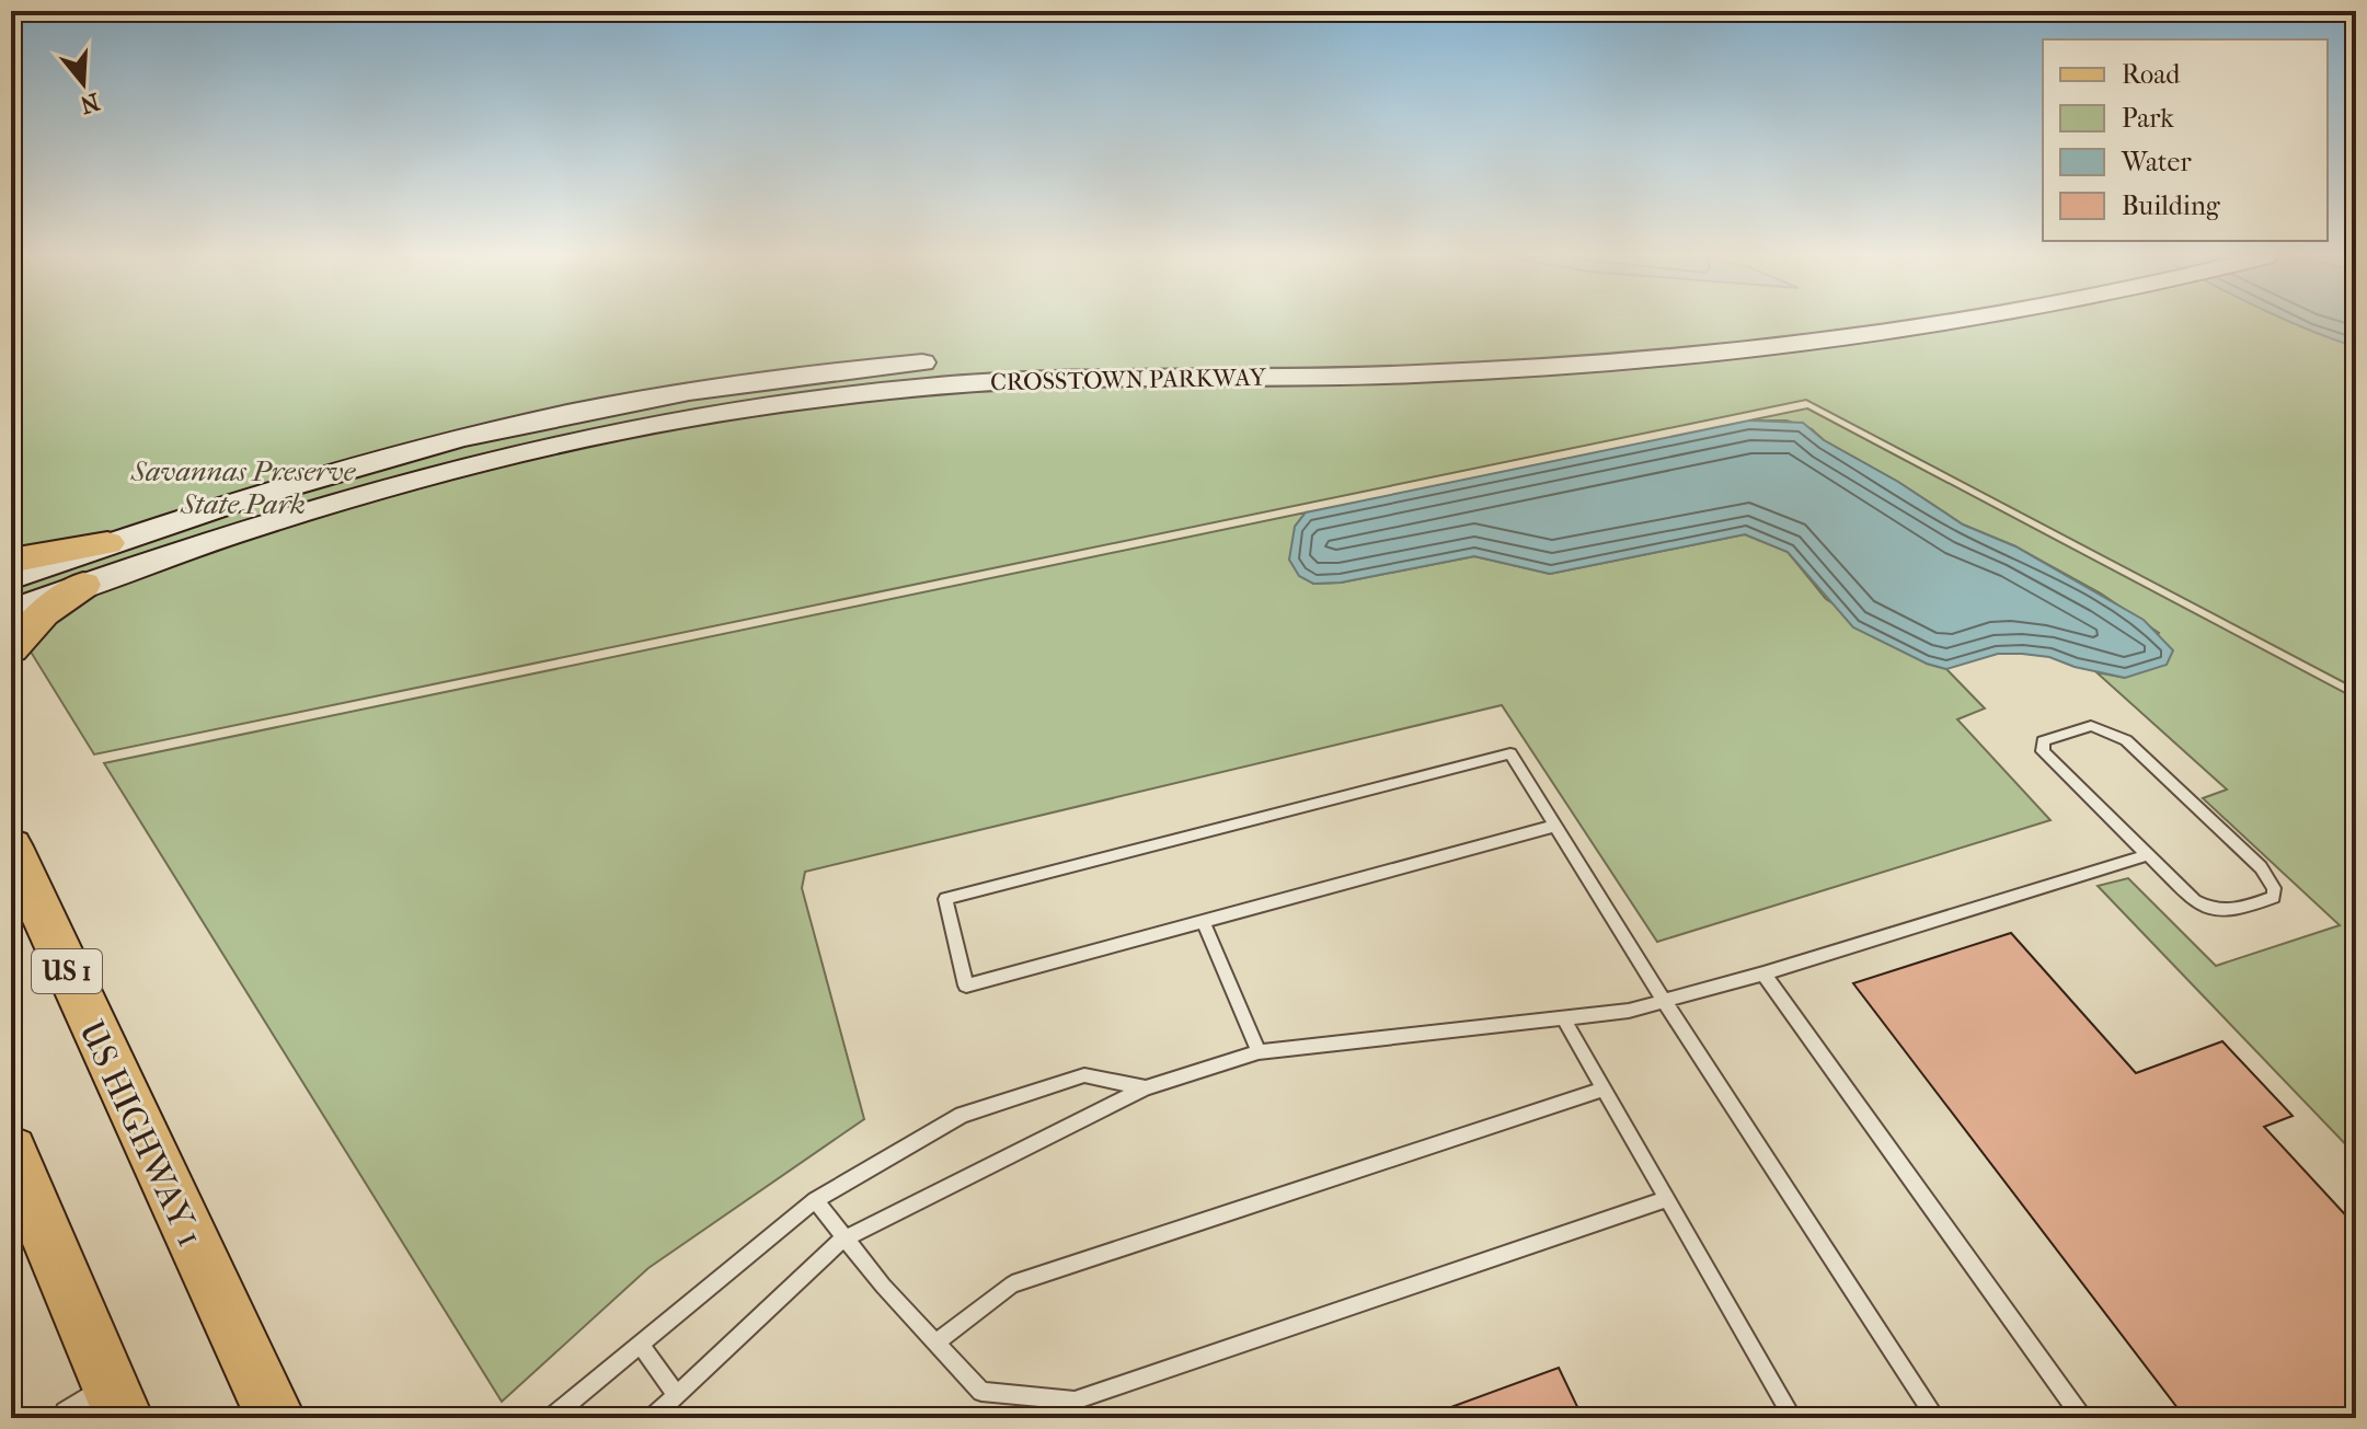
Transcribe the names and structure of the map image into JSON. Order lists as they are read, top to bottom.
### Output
{
  "streets": {
    "main road": ["CROSSTOWN PARKWAY", "US 1", "US HIGHWAY 1"]
  },
  "parks": ["Savannas Preserve State Park"],
  "legend": [
    "Road",
    "Park",
    "Water",
    "Building"
  ],
  "north": "bottom"
}
